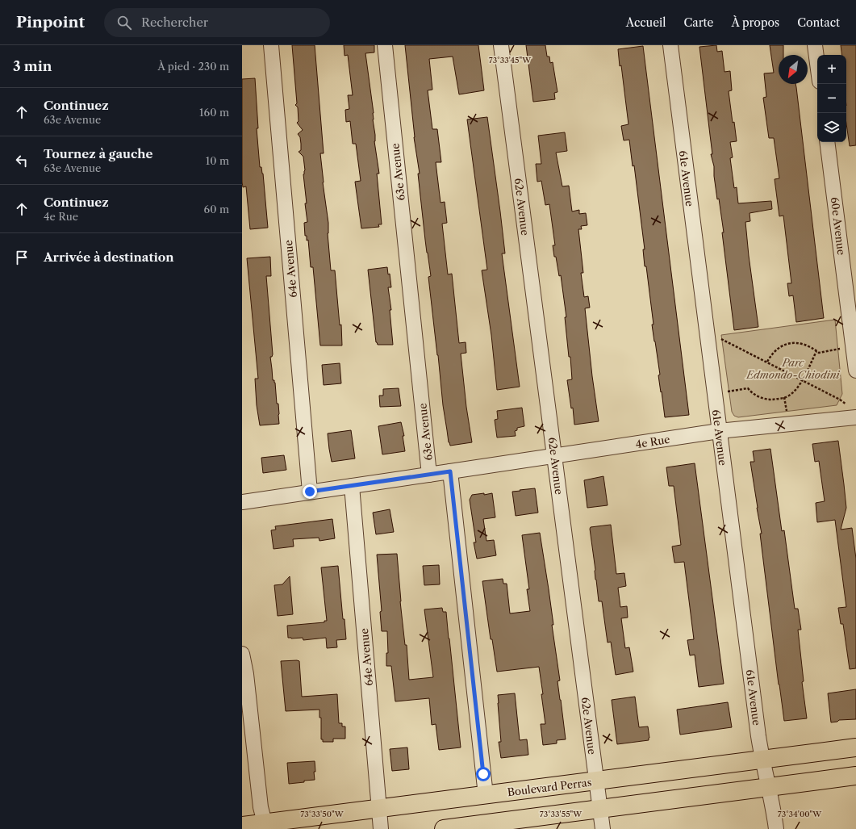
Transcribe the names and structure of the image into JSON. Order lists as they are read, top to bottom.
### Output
{
  "streets": {
    "main road": ["Boulevard Perras"],
    "street": [
      "63e Avenue",
      "61e Avenue",
      "62e Avenue",
      "60e Avenue",
      "64e Avenue",
      "4e Rue"
    ]
  },
  "crossings": [
    ["63e Avenue", "4e Rue"],
    ["61e Avenue", "4e Rue"],
    ["61e Avenue", "Boulevard Perras"],
    ["62e Avenue", "4e Rue"],
    ["62e Avenue", "Boulevard Perras"],
    ["64e Avenue", "Boulevard Perras"]
  ],
  "parks": ["Parc Edmondo-Chiodini"],
  "north": "bottom left",
  "page": {
    "header": "Pinpoint",
    "search": "Rechercher",
    "nav": [
      "Accueil",
      "Carte",
      "À propos",
      "Contact"
    ],
    "heading": ["3 min", "À pied · 230 m"],
    "map_buttons": ["+", "−"],
    "list": [
      ["Continuez", "63e Avenue", "160 m"],
      ["Tournez à gauche", "63e Avenue", "10 m"],
      ["Continuez", "4e Rue", "60 m"],
      "Arrivée à destination"
    ]
  },
  "coordinates": [
    "73°33'45\"W",
    "73°33'50\"W",
    "73°33'55\"W",
    "73°34'00\"W"
  ]
}
